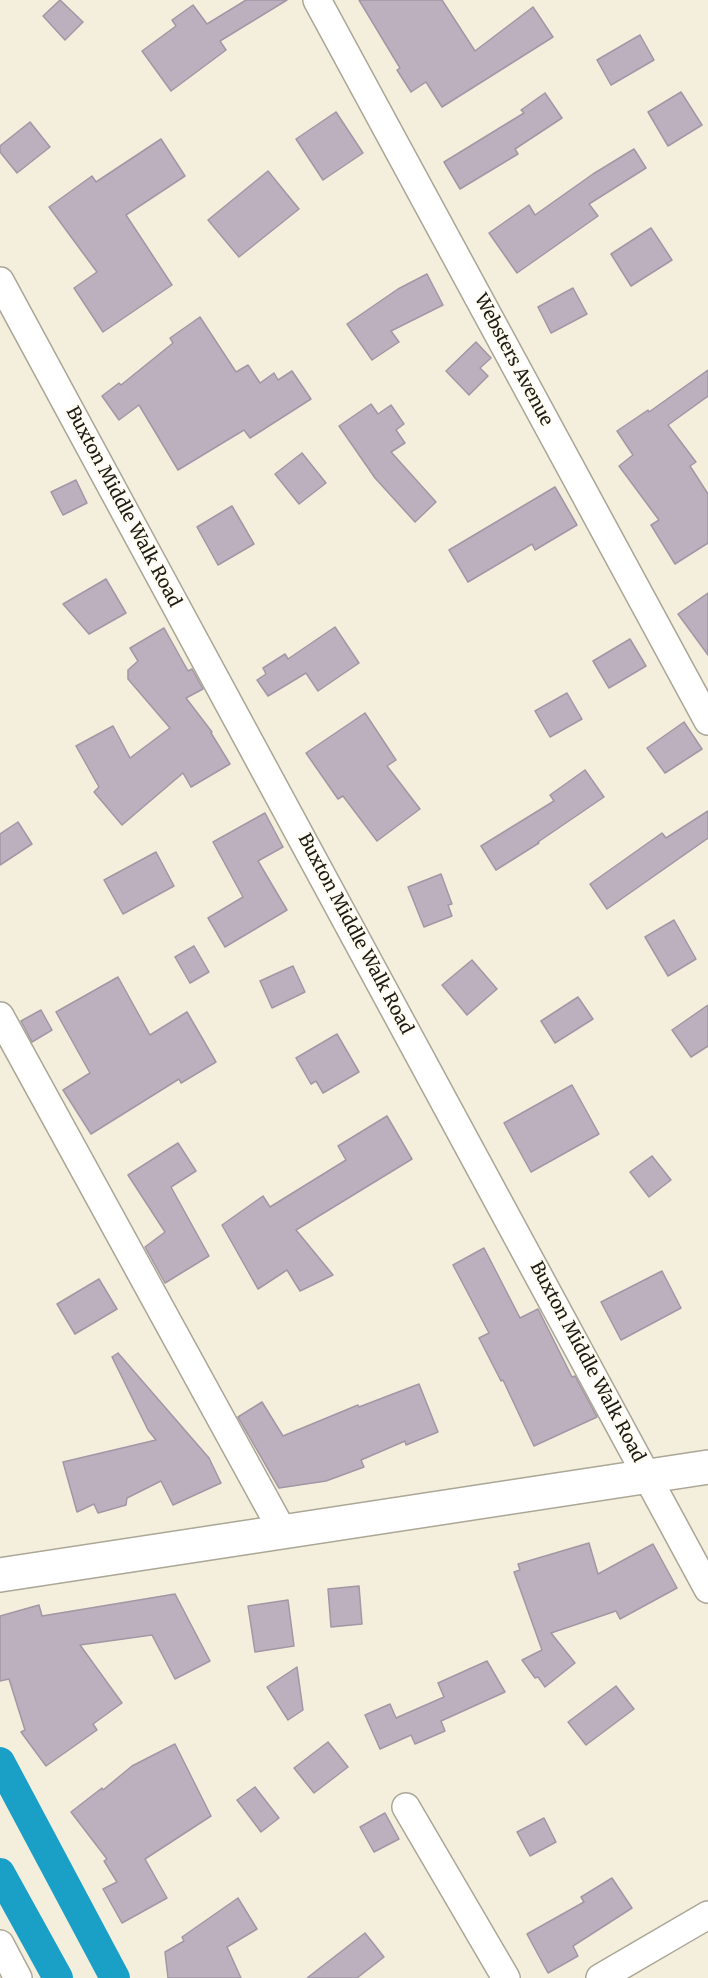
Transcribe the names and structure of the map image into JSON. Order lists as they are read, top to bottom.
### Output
{
  "streets": {
    "street": ["Websters Avenue", "Buxton Middle Walk Road"]
  }
}
